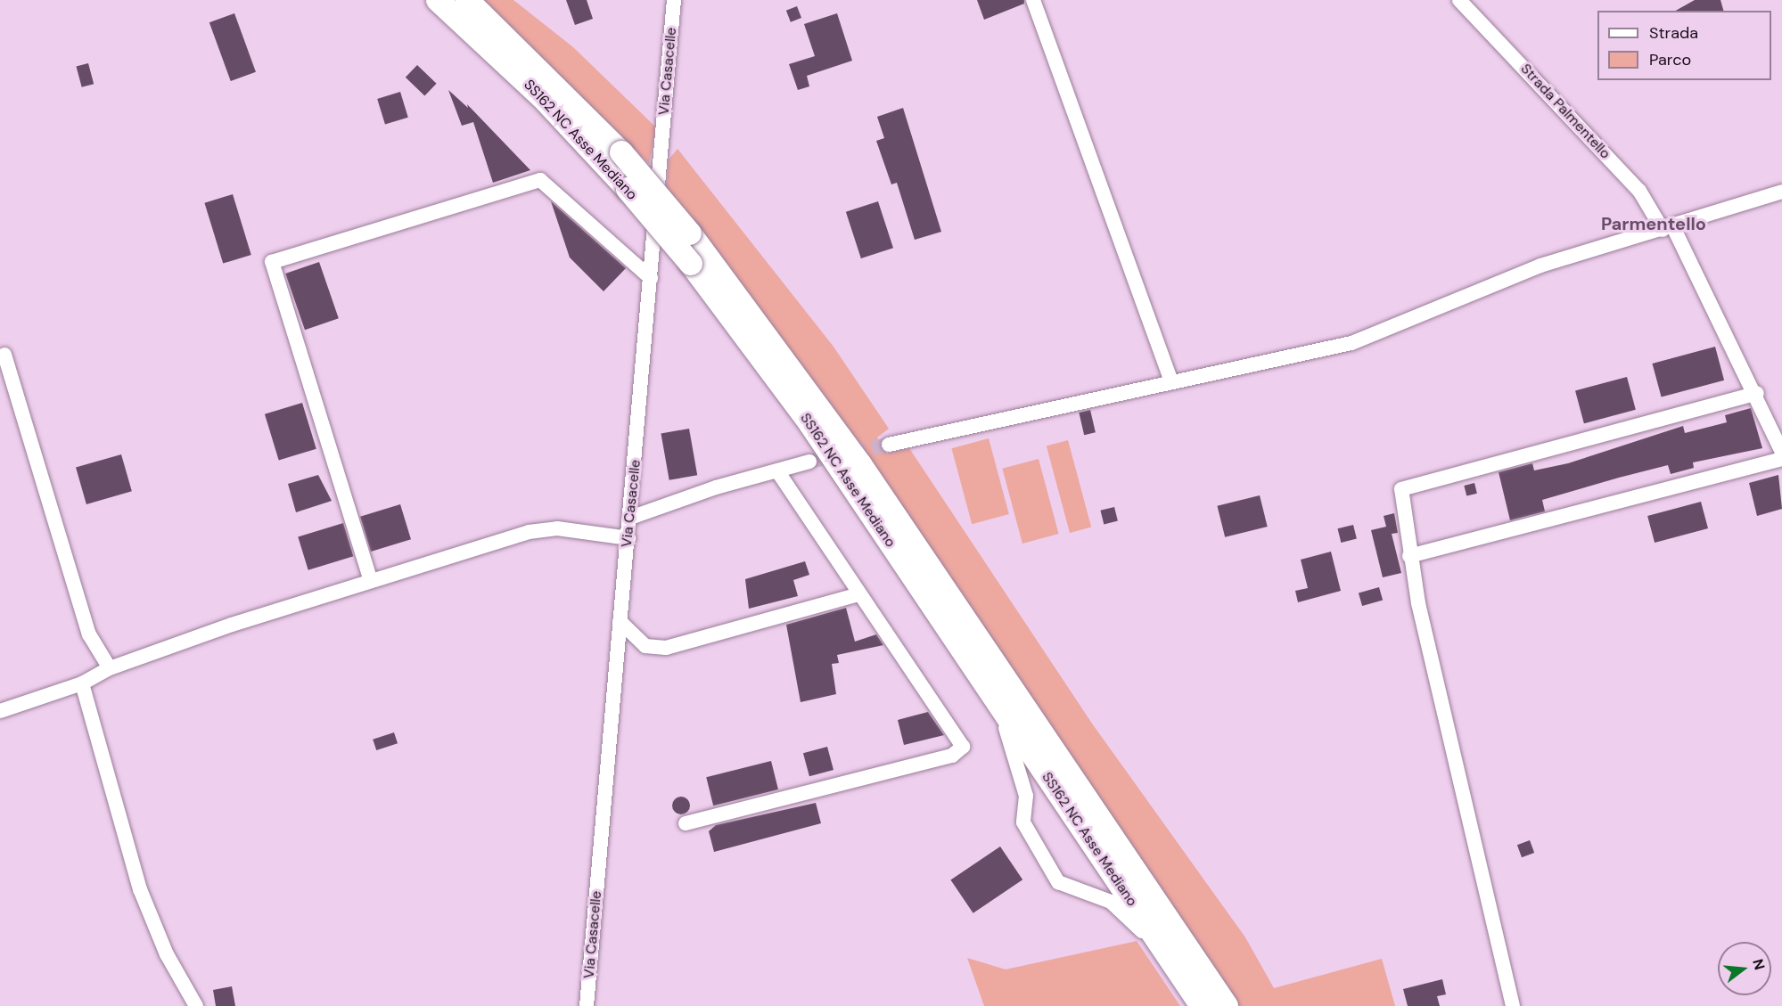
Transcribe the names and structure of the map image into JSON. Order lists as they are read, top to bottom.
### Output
{
  "streets": {
    "highway": ["SS162 NC Asse Mediano"],
    "street": ["Via Casacelle", "Strada Palmentello"]
  },
  "districts": ["Parmentello"],
  "legend": ["Strada", "Parco"],
  "north": "right"
}
